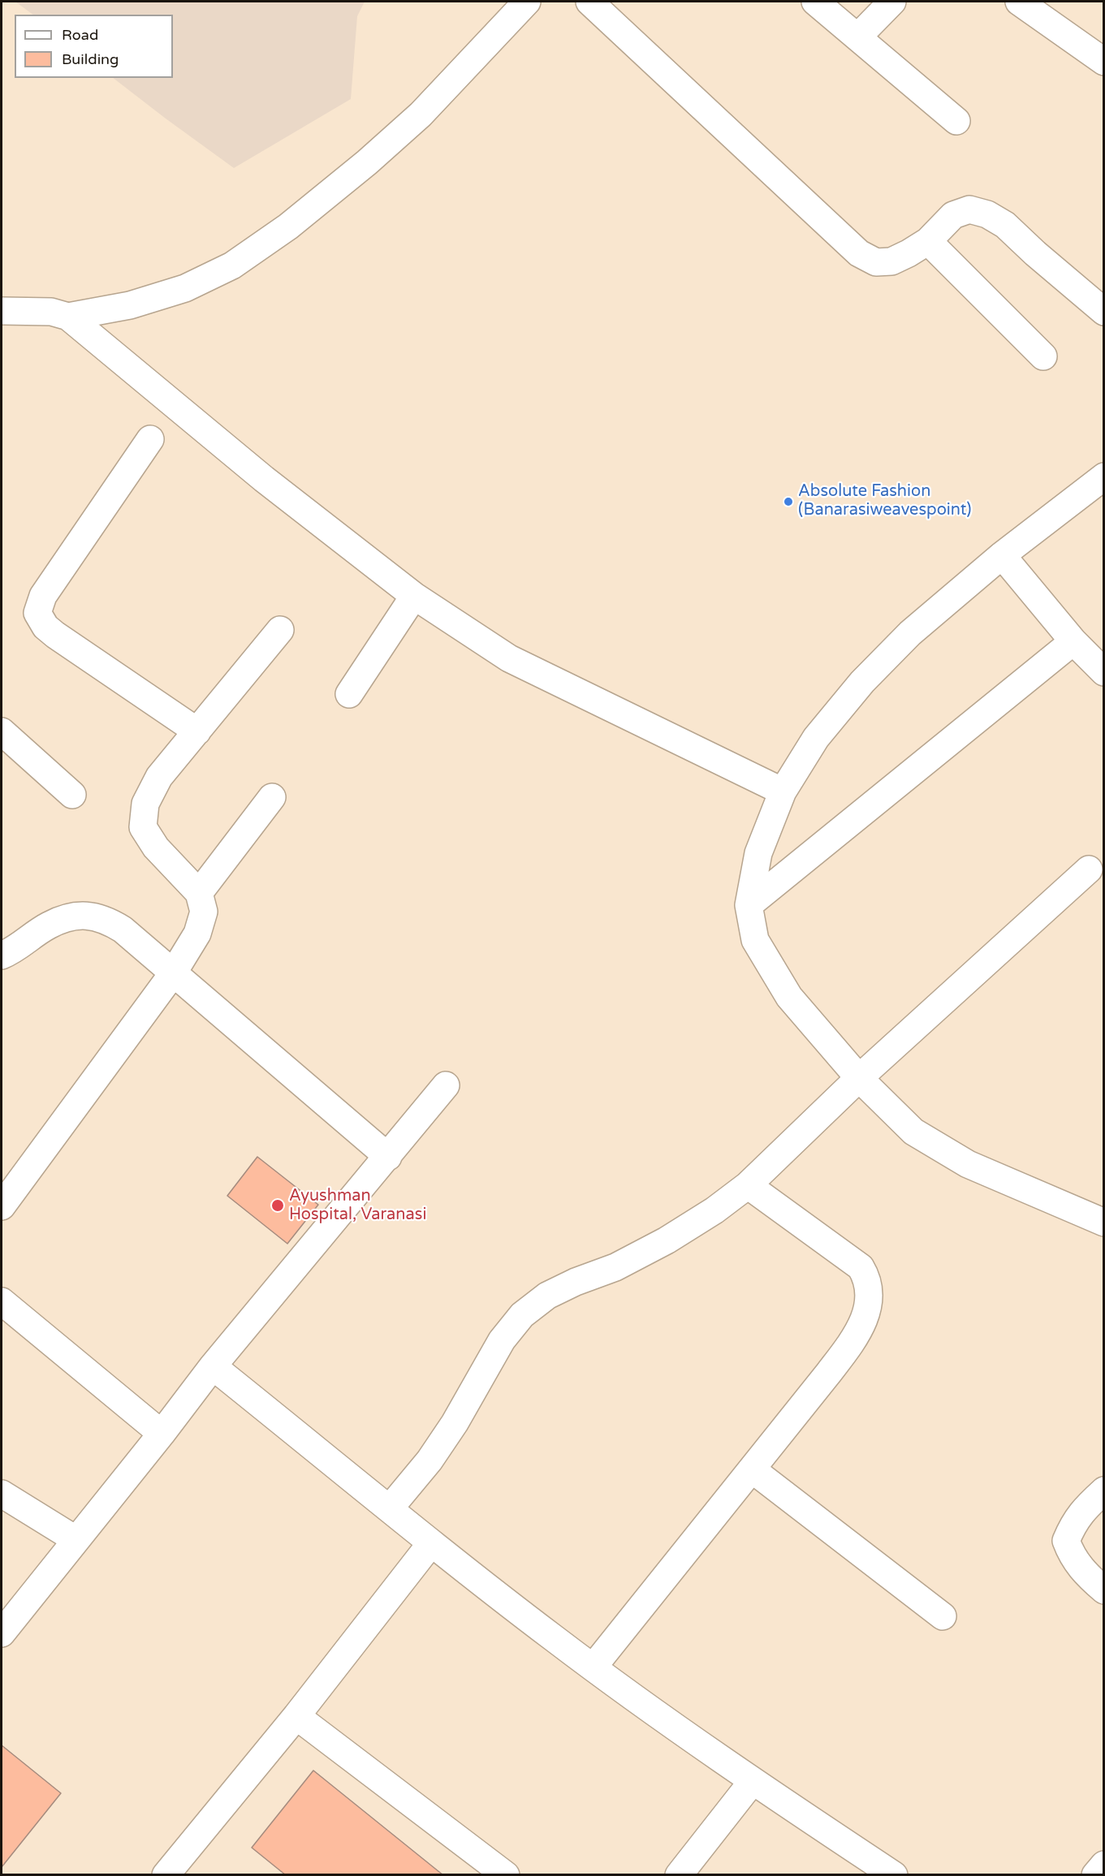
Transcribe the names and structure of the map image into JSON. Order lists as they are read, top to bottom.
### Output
{
  "places": ["Absolute Fashion (Banarasiweavespoint)", "Ayushman Hospital, Varanasi"],
  "legend": ["Road", "Building"]
}
